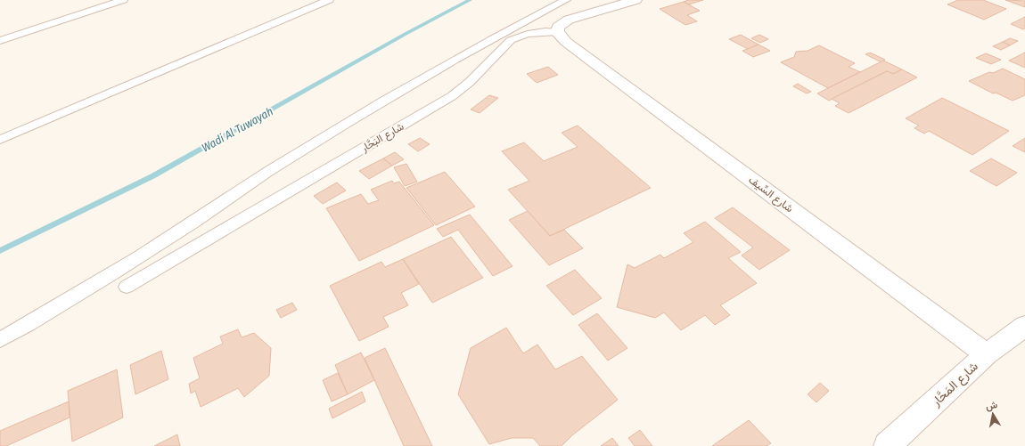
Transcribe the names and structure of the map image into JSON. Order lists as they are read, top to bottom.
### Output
{
  "streets": {
    "street": ["شارع السِّيف", "شارع المَحَّار"],
    "lane": ["شارع البَحَّار"]
  },
  "crossings": [
    ["شارع البَحَّار", "شارع السِّيف"],
    ["شارع السِّيف", "شارع المَحَّار"]
  ],
  "water": ["Wadi Al Tuwayah"],
  "north": "top"
}
